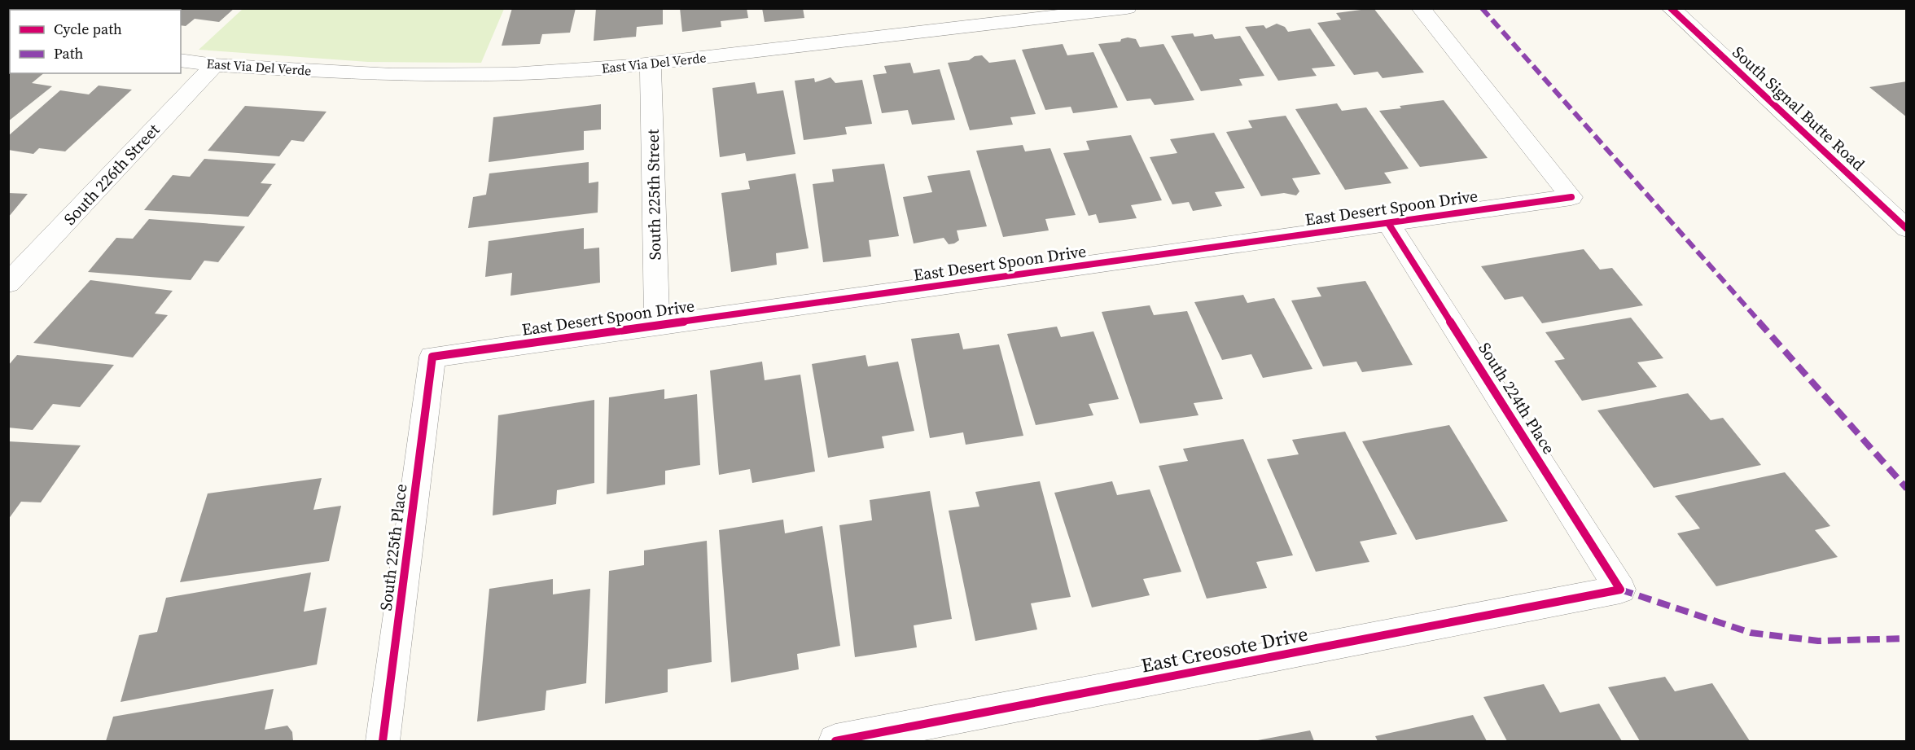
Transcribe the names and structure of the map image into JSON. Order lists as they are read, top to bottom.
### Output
{
  "streets": {
    "street": [
      "East Via Del Verde",
      "South Signal Butte Road",
      "South 226th Street",
      "South 225th Street",
      "East Desert Spoon Drive",
      "South 224th Place",
      "South 225th Place",
      "East Creosote Drive"
    ]
  },
  "crossings": [
    ["East Via Del Verde", "South 226th Street"],
    ["East Via Del Verde", "South 225th Street"],
    ["South 225th Street", "East Desert Spoon Drive"],
    ["East Desert Spoon Drive", "South 224th Place"],
    ["East Desert Spoon Drive", "South 225th Place"],
    ["South 224th Place", "East Creosote Drive"]
  ],
  "legend": ["Cycle path", "Path"]
}
